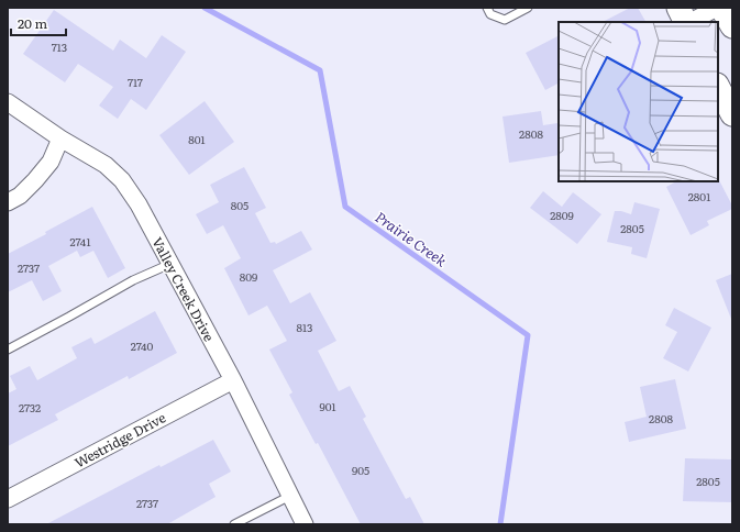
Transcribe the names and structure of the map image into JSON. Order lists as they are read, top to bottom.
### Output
{
  "streets": {
    "street": ["Valley Creek Drive", "Westridge Drive"]
  },
  "crossings": [
    ["Valley Creek Drive", "Westridge Drive"]
  ],
  "water": ["Prairie Creek"],
  "house_numbers": [
    "713",
    "717",
    "2808",
    "801",
    "2801",
    "805",
    "2809",
    "2805",
    "2741",
    "2737",
    "809",
    "813",
    "2740",
    "901",
    "2732",
    "2808",
    "905",
    "2805",
    "2737"
  ],
  "scale_bar": "20 m"
}
